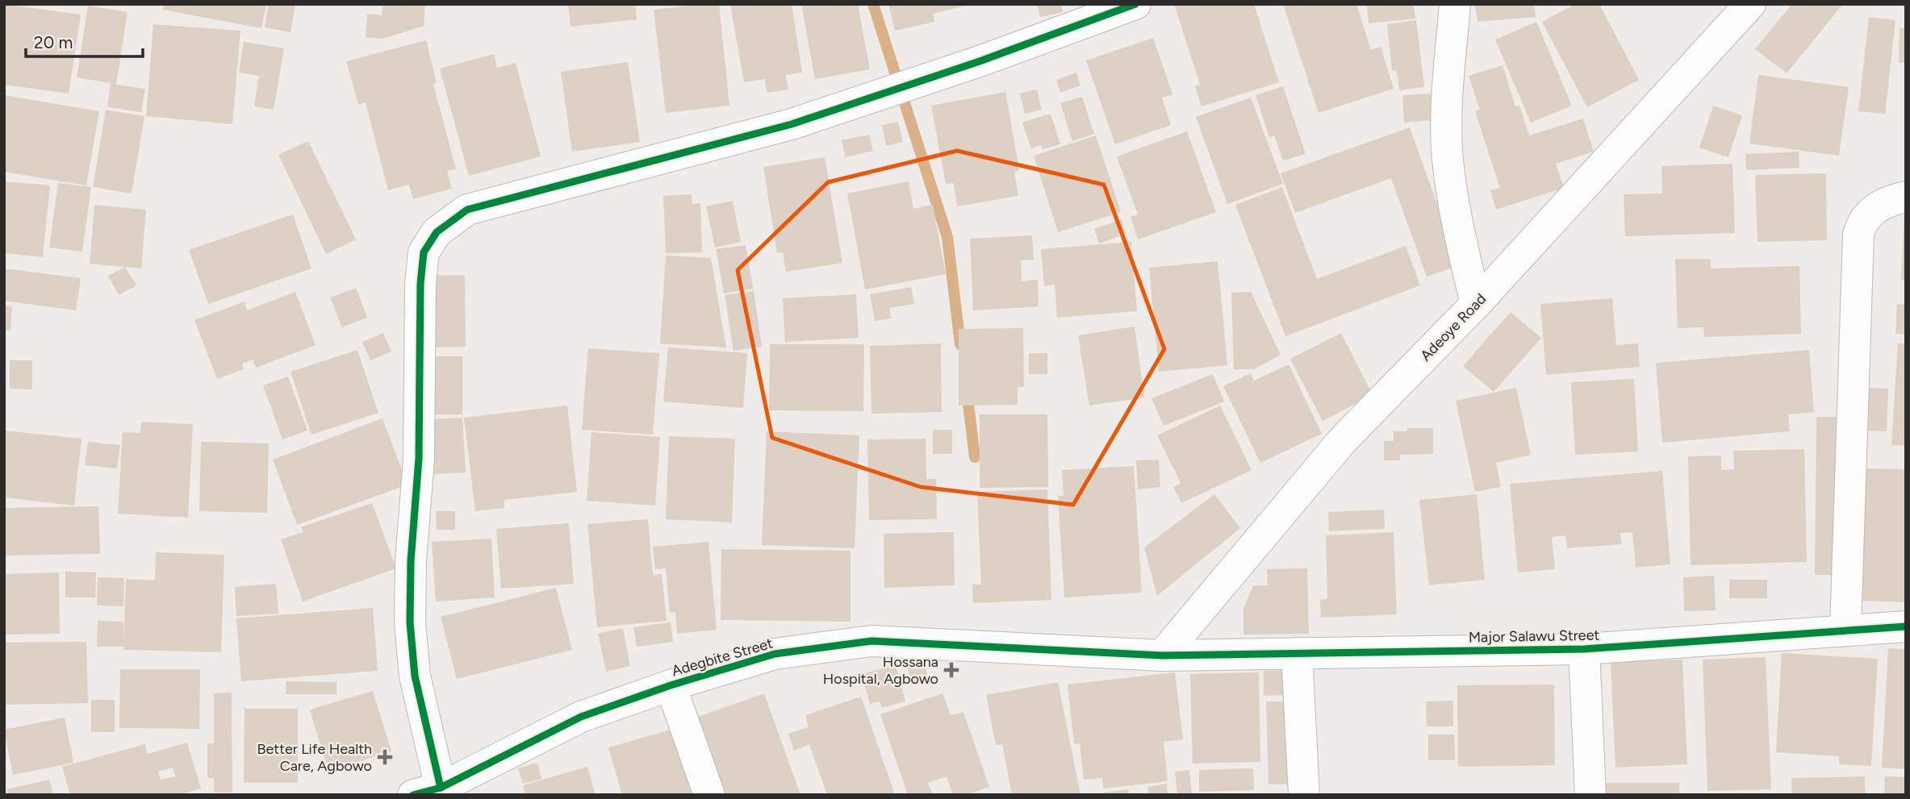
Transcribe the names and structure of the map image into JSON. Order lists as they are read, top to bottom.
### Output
{
  "streets": {
    "street": ["Adeoye Road", "Major Salawu Street", "Adegbite Street"]
  },
  "crossings": [
    ["Adeoye Road", "Major Salawu Street"],
    ["Adeoye Road", "Adegbite Street"],
    ["Major Salawu Street", "Adegbite Street"]
  ],
  "places": {
    "health": ["Hossana Hospital, Agbowo", "Better Life Health Care, Agbowo"]
  },
  "scale_bar": "20 m"
}
